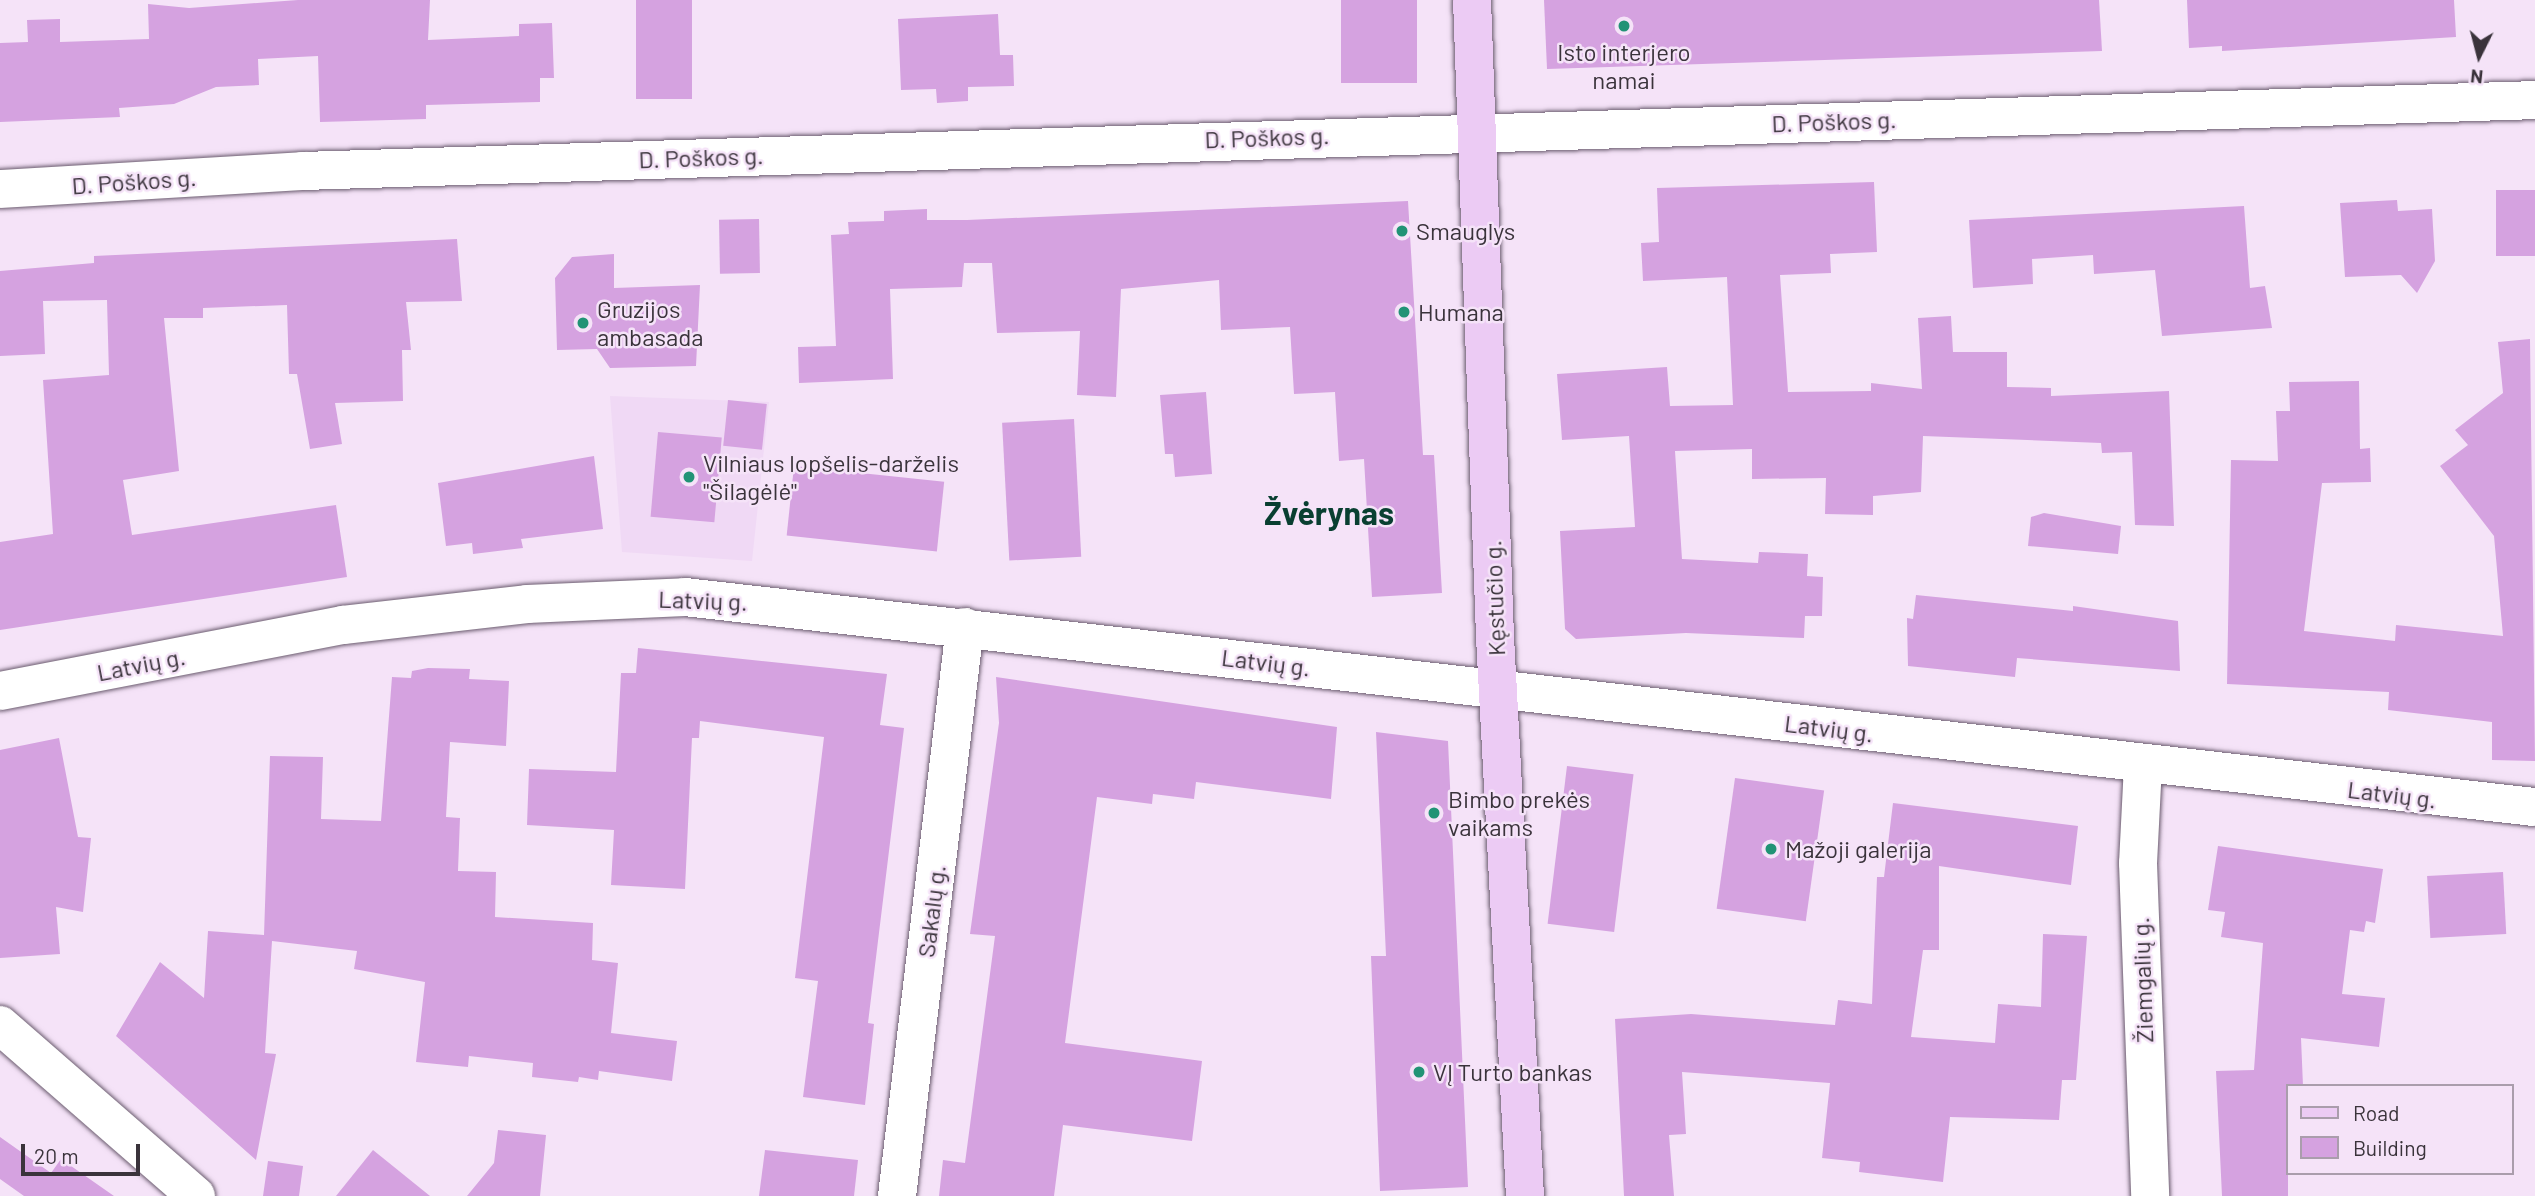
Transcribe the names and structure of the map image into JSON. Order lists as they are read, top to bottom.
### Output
{
  "streets": {
    "main road": ["Kęstučio g."],
    "street": [
      "D. Poškos g.",
      "Latvių g.",
      "Sakalų g.",
      "Žiemgalių g."
    ]
  },
  "crossings": [
    ["D. Poškos g.", "Kęstučio g."],
    ["Kęstučio g.", "Latvių g."],
    ["Latvių g.", "Sakalų g."],
    ["Latvių g.", "Žiemgalių g."]
  ],
  "districts": ["Žvėrynas"],
  "places": [
    "Isto interjero namai",
    "Smauglys",
    "Humana",
    "Gruzijos ambasada",
    "Vilniaus lopšelis-darželis \"Šilagėlė\"",
    "Bimbo prekės vaikams",
    "Mažoji galerija",
    "VĮ Turto bankas"
  ],
  "legend": ["Road", "Building"],
  "scale_bar": "20 m",
  "north": "bottom"
}
